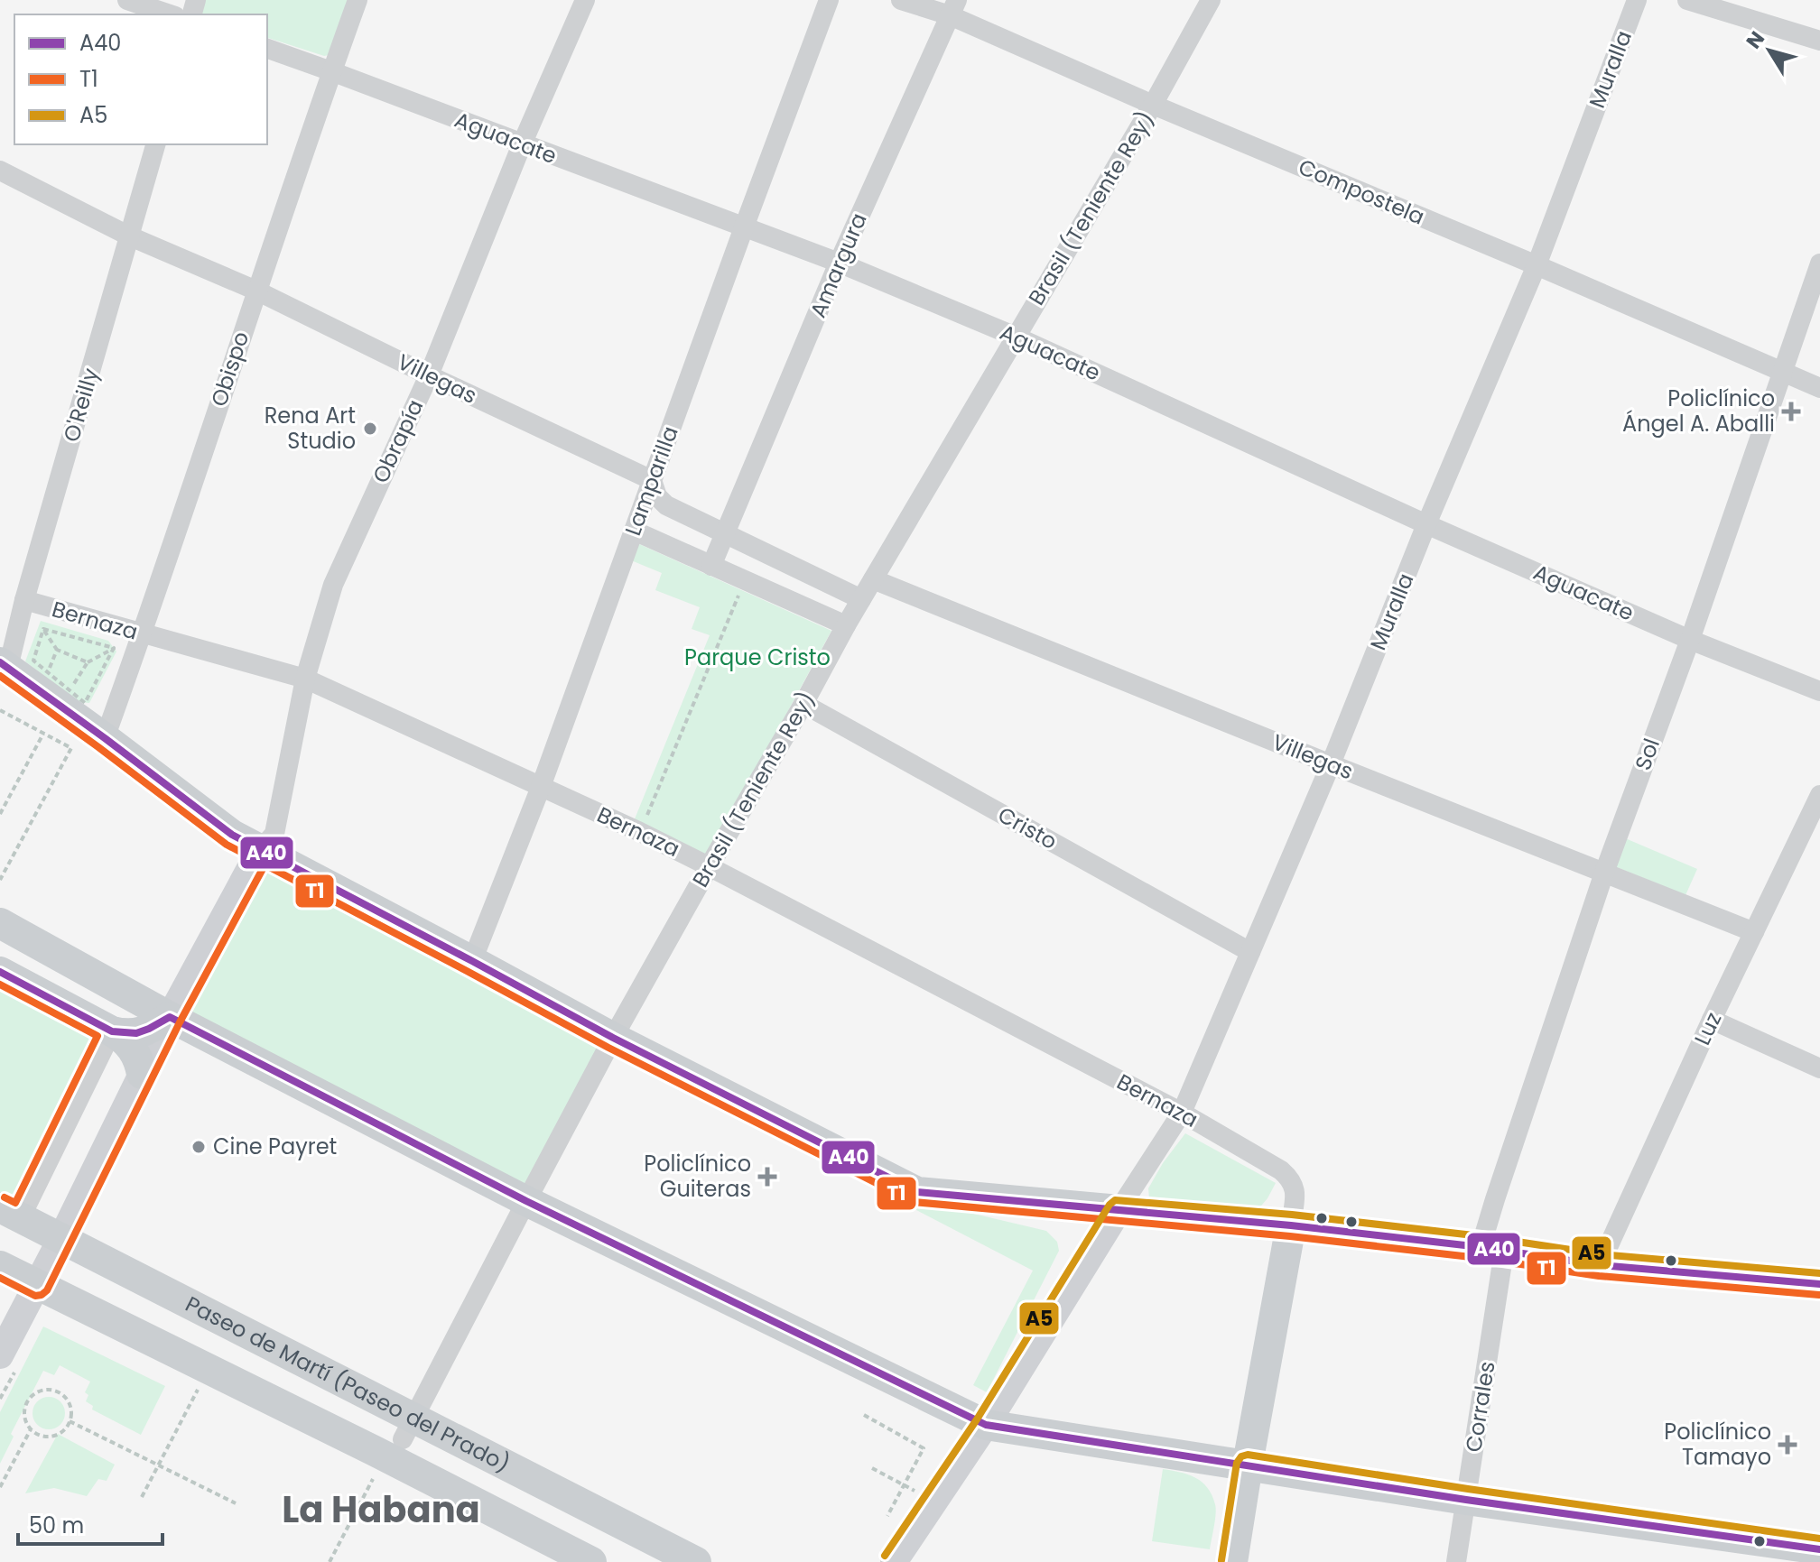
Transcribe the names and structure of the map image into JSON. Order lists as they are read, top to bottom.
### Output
{
  "streets": {
    "main road": ["Paseo de Martí (Paseo del Prado)"],
    "street": [
      "Muralla",
      "Aguacate",
      "Compostela",
      "Brasil (Teniente Rey)",
      "Amargura",
      "Obispo",
      "Villegas",
      "O'Reilly",
      "Obrapía",
      "Lamparilla",
      "Bernaza",
      "Sol",
      "Cristo",
      "Luz",
      "Corrales"
    ]
  },
  "crossings": [
    ["Muralla", "Aguacate"],
    ["Muralla", "Compostela"],
    ["Muralla", "Villegas"],
    ["Muralla", "Bernaza"],
    ["Muralla", "Cristo"],
    ["Aguacate", "Brasil (Teniente Rey)"],
    ["Aguacate", "Amargura"],
    ["Aguacate", "Obispo"],
    ["Aguacate", "Obrapía"],
    ["Aguacate", "Lamparilla"],
    ["Aguacate", "Sol"],
    ["Compostela", "Brasil (Teniente Rey)"],
    ["Compostela", "Amargura"],
    ["Compostela", "Sol"],
    ["Brasil (Teniente Rey)", "Villegas"],
    ["Brasil (Teniente Rey)", "Bernaza"],
    ["Brasil (Teniente Rey)", "Cristo"],
    ["Brasil (Teniente Rey)", "Paseo de Martí (Paseo del Prado)"],
    ["Amargura", "Villegas"],
    ["Obispo", "Villegas"],
    ["Obispo", "Bernaza"],
    ["Villegas", "O'Reilly"],
    ["Villegas", "Obrapía"],
    ["Villegas", "Lamparilla"],
    ["Villegas", "Sol"],
    ["Villegas", "Luz"],
    ["O'Reilly", "Bernaza"],
    ["Obrapía", "Bernaza"],
    ["Lamparilla", "Bernaza"],
    ["Sol", "Corrales"]
  ],
  "districts": ["La Habana"],
  "parks": ["Parque Cristo"],
  "places": {
    "health": ["Policlínico Ángel A. Aballi", "Policlínico Guiteras", "Policlínico Tamayo"],
    "other": ["Rena Art Studio", "Cine Payret"]
  },
  "lines": ["transit line A40", "transit line T1", "transit line A5"],
  "legend": ["A40", "T1", "A5"],
  "scale_bar": "50 m",
  "north": "top left"
}
